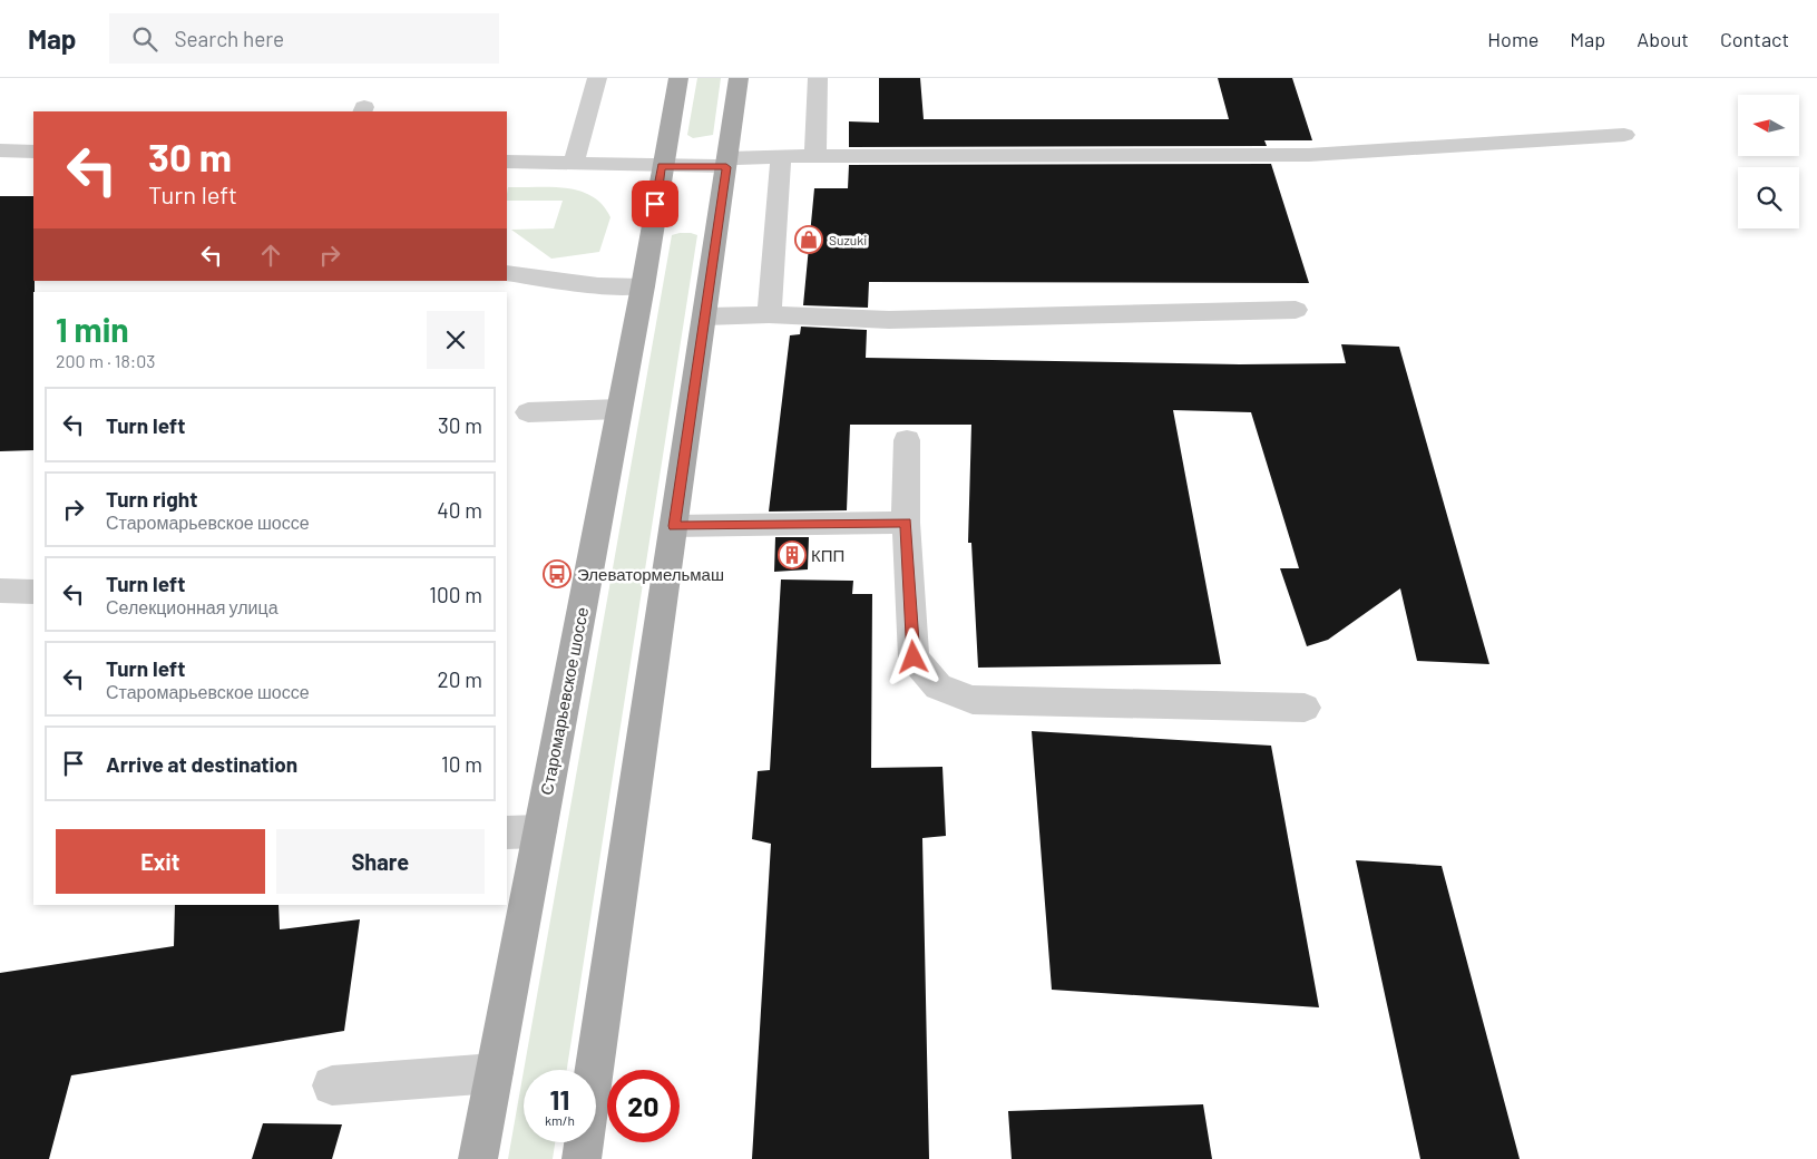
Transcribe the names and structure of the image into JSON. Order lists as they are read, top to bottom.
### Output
{
  "streets": {
    "main road": ["Старомарьевское шоссе"]
  },
  "places": {
    "shop": ["Suzuki"],
    "building": ["КПП"],
    "bus stop": ["Элеватормельмаш"]
  },
  "north": "left",
  "page": {
    "header": "Map",
    "search": "Search here",
    "nav": [
      "Home",
      "Map",
      "About",
      "Contact"
    ],
    "turn": ["30 m", "Turn left"],
    "heading": ["1 min", "200 m · 18:03"],
    "list": [
      {
        "name": "Turn left",
        "value": "30 m"
      },
      {
        "name": "Turn right",
        "note": "Старомарьевское шоссе",
        "value": "40 m"
      },
      {
        "name": "Turn left",
        "note": "Селекционная улица",
        "value": "100 m"
      },
      {
        "name": "Turn left",
        "note": "Старомарьевское шоссе",
        "value": "20 m"
      },
      {
        "name": "Arrive at destination",
        "value": "10 m"
      }
    ],
    "buttons": ["Exit", "Share"],
    "speed": "11 km/h",
    "limit": "20"
  }
}
